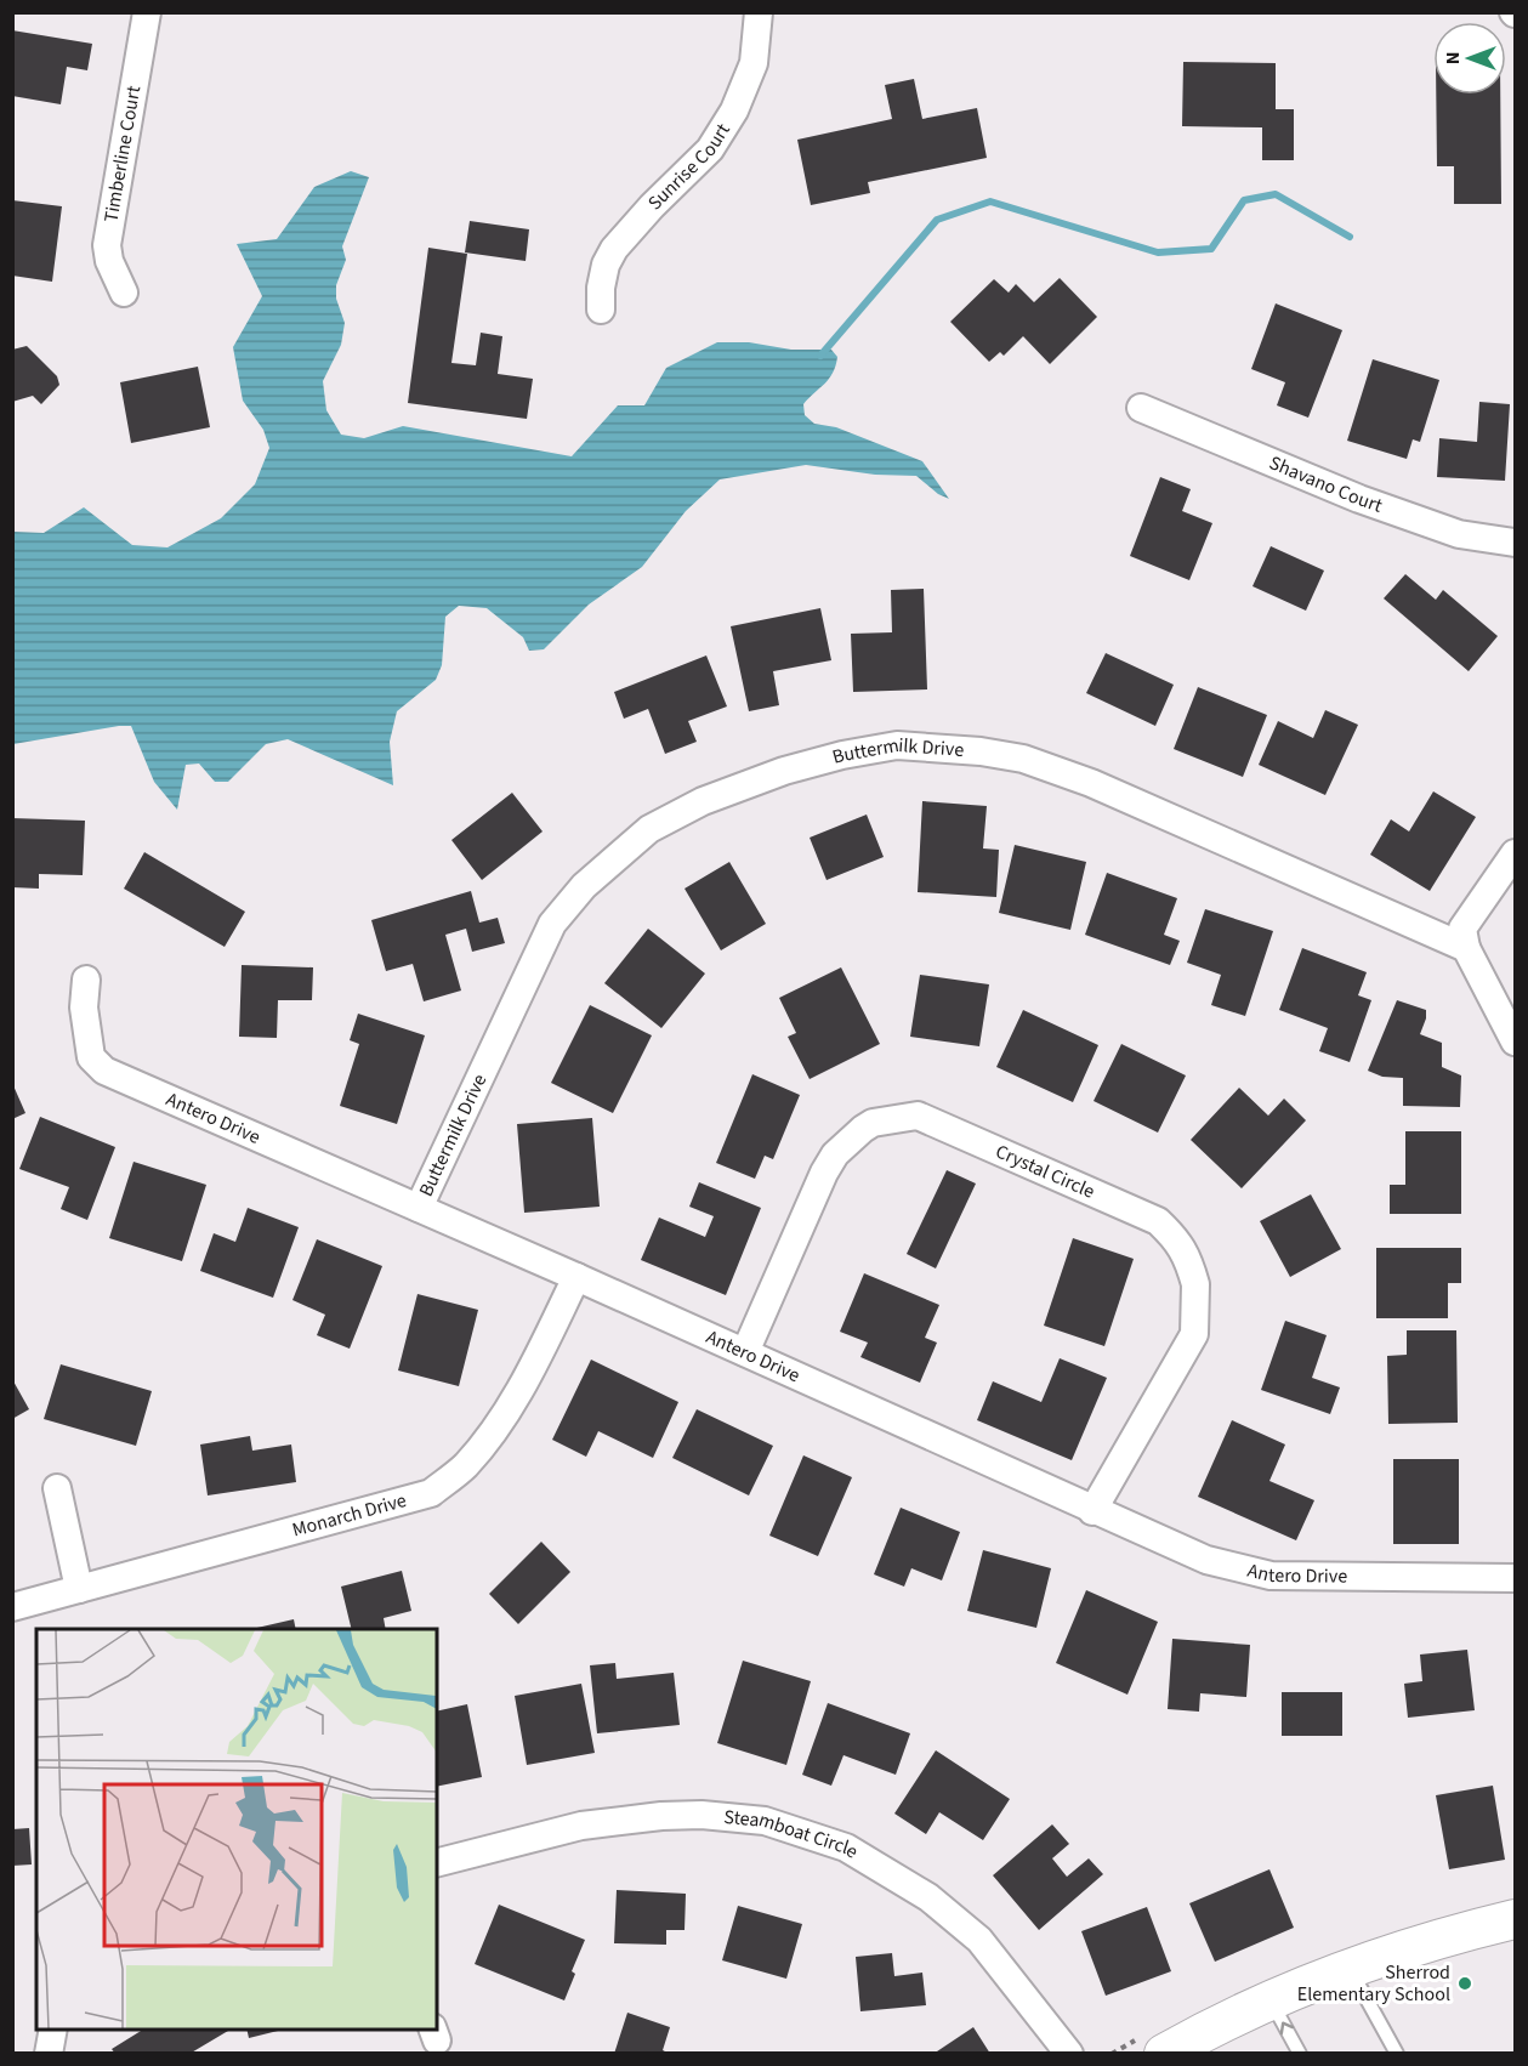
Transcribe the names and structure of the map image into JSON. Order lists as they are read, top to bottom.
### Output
{
  "streets": {
    "street": [
      "Timberline Court",
      "Sunrise Court",
      "Shavano Court",
      "Buttermilk Drive",
      "Antero Drive",
      "Crystal Circle",
      "Monarch Drive",
      "Steamboat Circle"
    ]
  },
  "crossings": [
    ["Buttermilk Drive", "Antero Drive"],
    ["Antero Drive", "Crystal Circle"],
    ["Antero Drive", "Monarch Drive"]
  ],
  "places": ["Sherrod Elementary School"],
  "north": "left"
}
